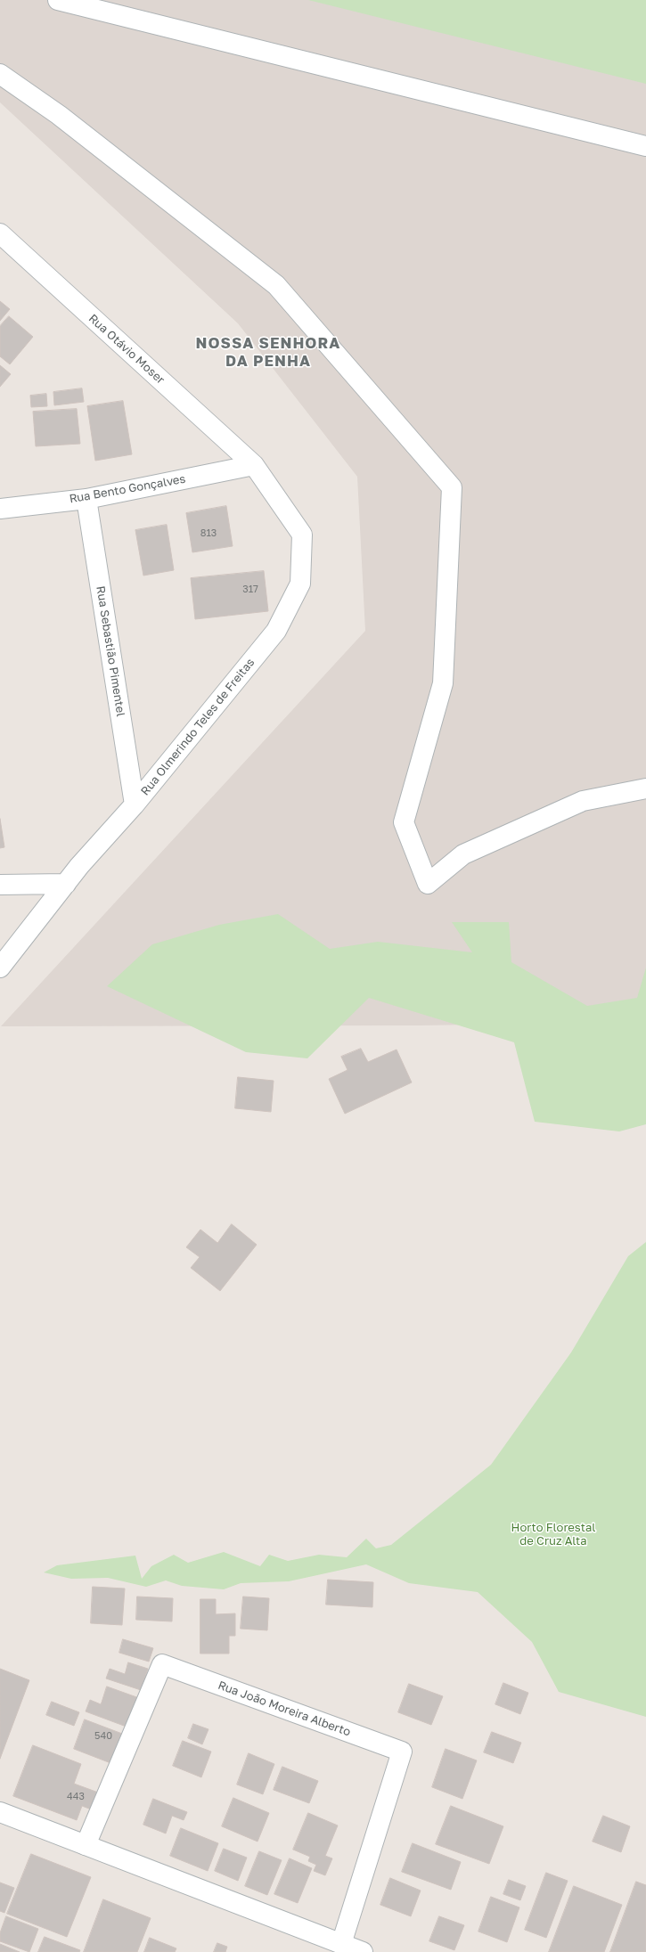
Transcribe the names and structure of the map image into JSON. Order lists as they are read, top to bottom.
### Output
{
  "streets": {
    "street": [
      "Rua Otávio Moser",
      "Rua Bento Gonçalves",
      "Rua Sebastião Pimentel",
      "Rua Olmerindo Teles de Freitas",
      "Rua João Moreira Alberto"
    ]
  },
  "crossings": [
    ["Rua Otávio Moser", "Rua Bento Gonçalves"],
    ["Rua Otávio Moser", "Rua Olmerindo Teles de Freitas"],
    ["Rua Bento Gonçalves", "Rua Sebastião Pimentel"],
    ["Rua Bento Gonçalves", "Rua Olmerindo Teles de Freitas"],
    ["Rua Sebastião Pimentel", "Rua Olmerindo Teles de Freitas"]
  ],
  "districts": ["NOSSA SENHORA DA PENHA"],
  "parks": ["Horto Florestal de Cruz Alta"],
  "house_numbers": [
    "813",
    "317",
    "540",
    "443"
  ]
}
